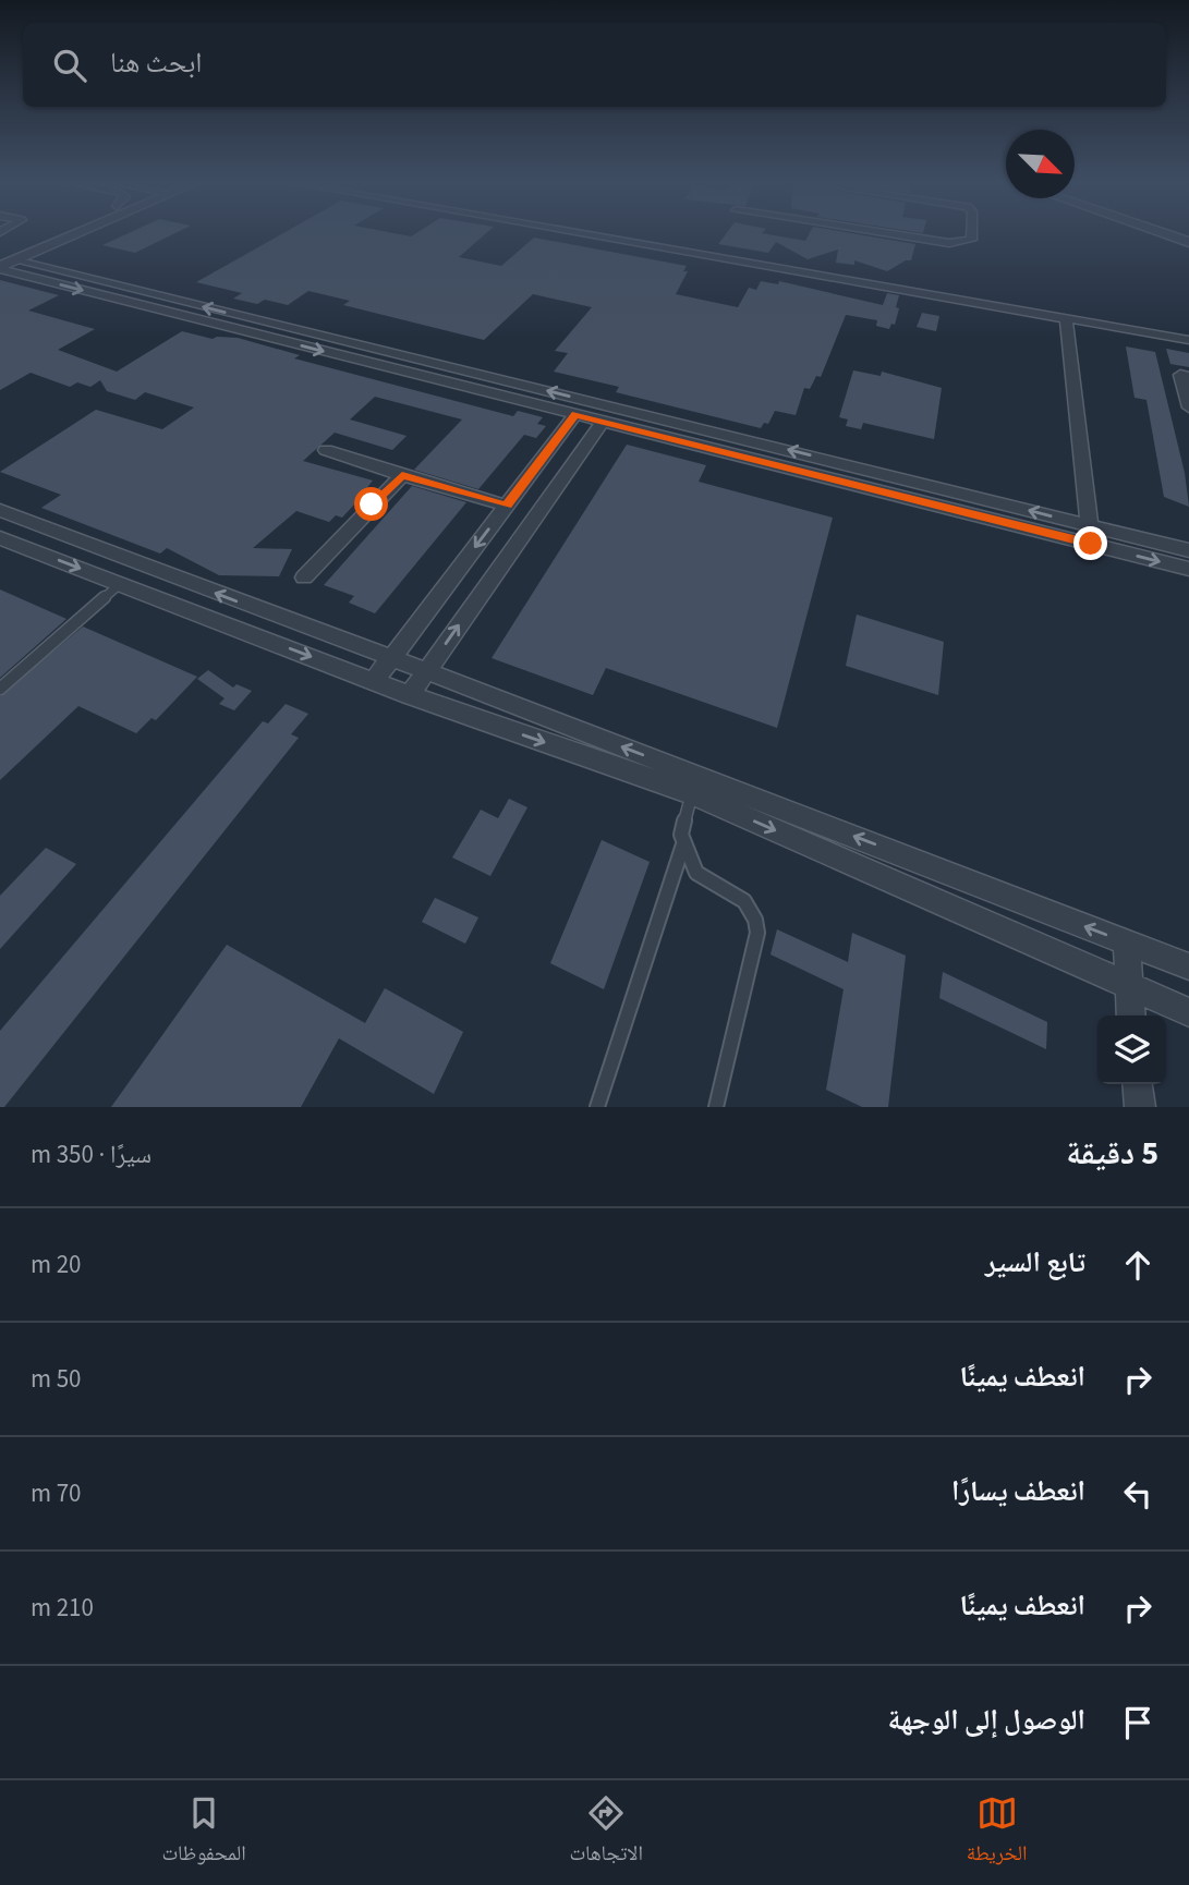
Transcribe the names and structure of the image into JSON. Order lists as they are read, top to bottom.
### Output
{
  "north": "bottom right",
  "page": {
    "search": "ابحث هنا",
    "heading": ["5 دقيقة", "سيرًا · 350 m"],
    "list": [
      ["تابع السير", "20 m"],
      ["انعطف يمينًا", "50 m"],
      ["انعطف يسارًا", "70 m"],
      ["انعطف يمينًا", "210 m"],
      "الوصول إلى الوجهة"
    ],
    "nav": ["الخريطة", "الاتجاهات", "المحفوظات"]
  }
}
